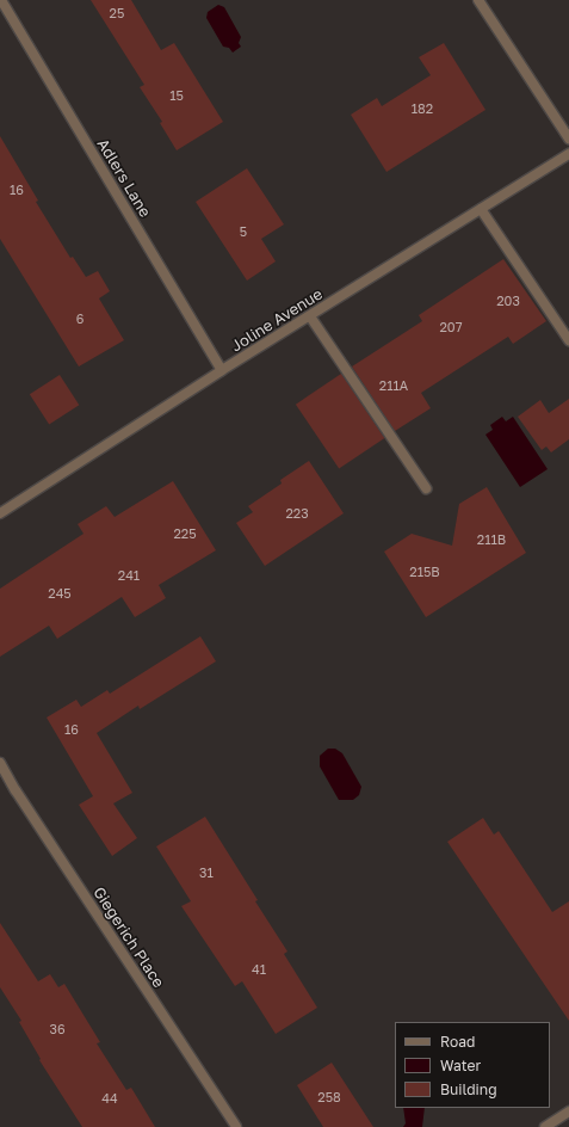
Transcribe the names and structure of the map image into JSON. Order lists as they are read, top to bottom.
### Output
{
  "streets": {
    "street": ["Adlers Lane", "Joline Avenue", "Giegerich Place"]
  },
  "crossings": [
    ["Adlers Lane", "Joline Avenue"]
  ],
  "house_numbers": [
    "25",
    "15",
    "182",
    "16",
    "5",
    "203",
    "6",
    "207",
    "211A",
    "223",
    "225",
    "211B",
    "215B",
    "241",
    "245",
    "16",
    "31",
    "41",
    "36",
    "258",
    "44"
  ],
  "legend": ["Road", "Water", "Building"]
}
